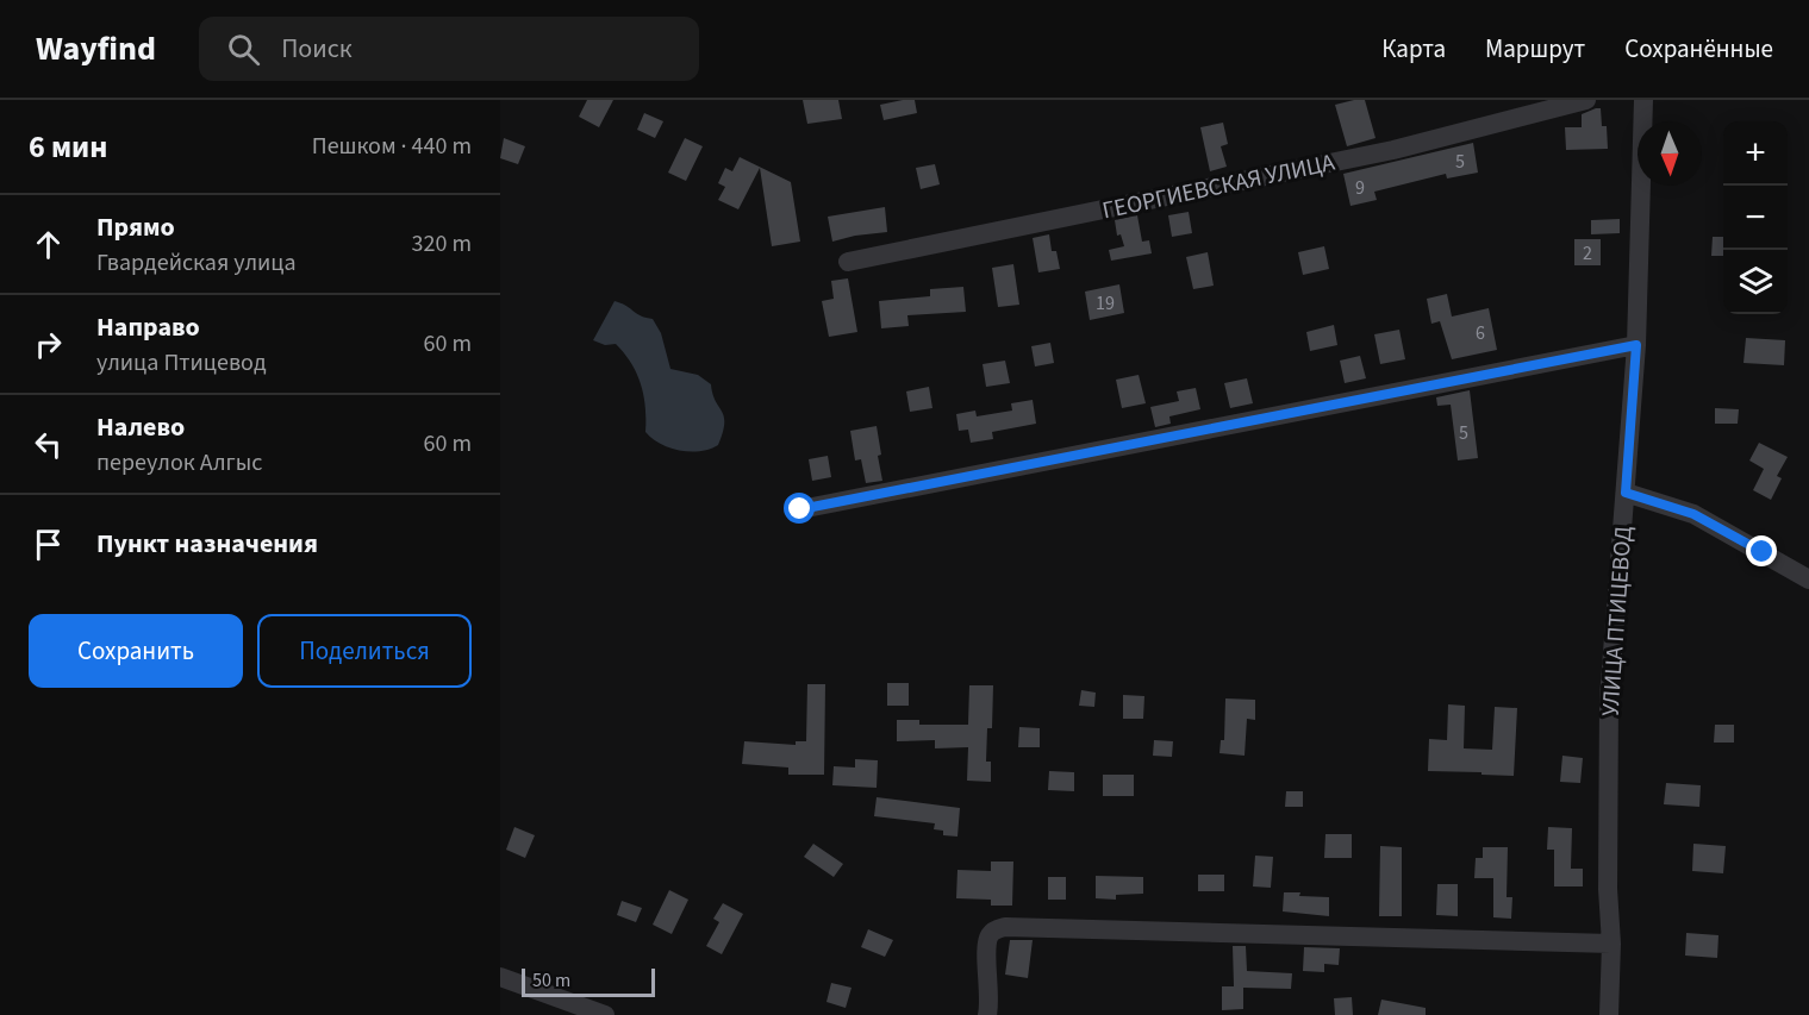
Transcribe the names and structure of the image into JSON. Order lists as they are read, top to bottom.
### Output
{
  "streets": {
    "street": ["ГЕОРГИЕВСКАЯ УЛИЦА", "УЛИЦА ПТИЦЕВОД"]
  },
  "house_numbers": [
    "5",
    "9",
    "2",
    "19",
    "6",
    "5"
  ],
  "scale_bar": "50 m",
  "north": "bottom",
  "page": {
    "header": "Wayfind",
    "search": "Поиск",
    "nav": ["Карта", "Маршрут", "Сохранённые"],
    "heading": ["6 мин", "Пешком · 440 m"],
    "map_buttons": ["+", "−"],
    "list": [
      ["Прямо", "Гвардейская улица", "320 m"],
      ["Направо", "улица Птицевод", "60 m"],
      ["Налево", "переулок Алгыс", "60 m"],
      "Пункт назначения"
    ],
    "buttons": ["Сохранить", "Поделиться"],
    "scale": "50 m"
  }
}
